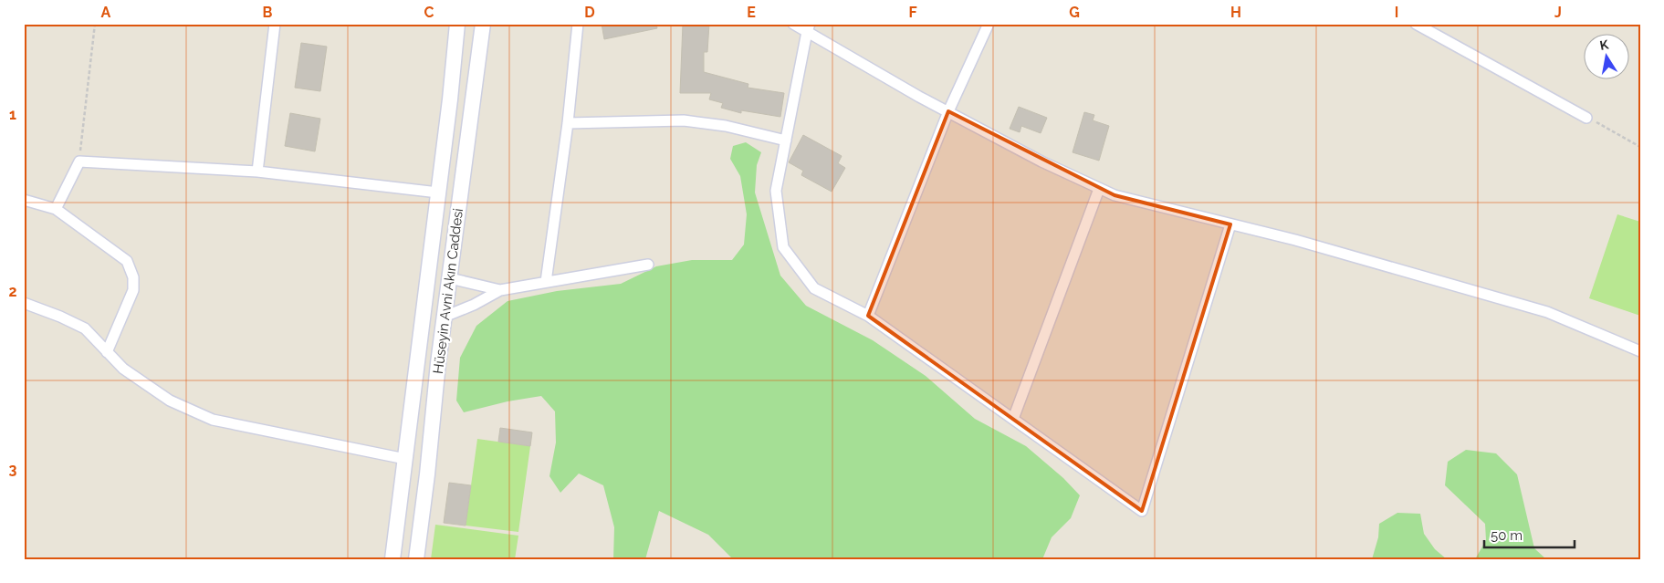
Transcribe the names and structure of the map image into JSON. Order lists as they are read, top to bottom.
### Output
{
  "streets": {
    "main road": ["Hüseyin Avni Akın Caddesi"]
  },
  "scale_bar": "50 m",
  "north": "top",
  "grid": {
    "columns": [
      "A",
      "B",
      "C",
      "D",
      "E",
      "F",
      "G",
      "H",
      "I",
      "J"
    ],
    "rows": ["1", "2", "3"]
  }
}
